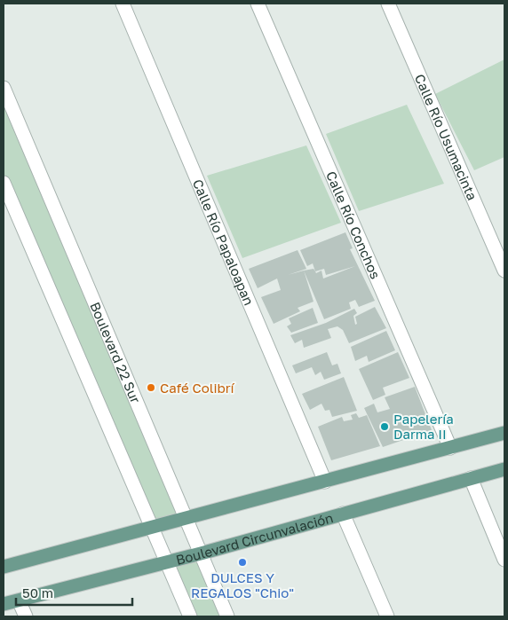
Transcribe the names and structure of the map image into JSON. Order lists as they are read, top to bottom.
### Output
{
  "streets": {
    "main road": ["Boulevard Circunvalación"],
    "street": [
      "Calle Río Usumacinta",
      "Calle Río Conchos",
      "Calle Río Papaloapan",
      "Boulevard 22 Sur"
    ]
  },
  "crossings": [
    ["Boulevard 22 Sur", "Boulevard Circunvalación"]
  ],
  "places": ["Café Colibrí", "Papelería Darma II", "DULCES Y REGALOS \"Chio\""],
  "scale_bar": "50 m"
}
